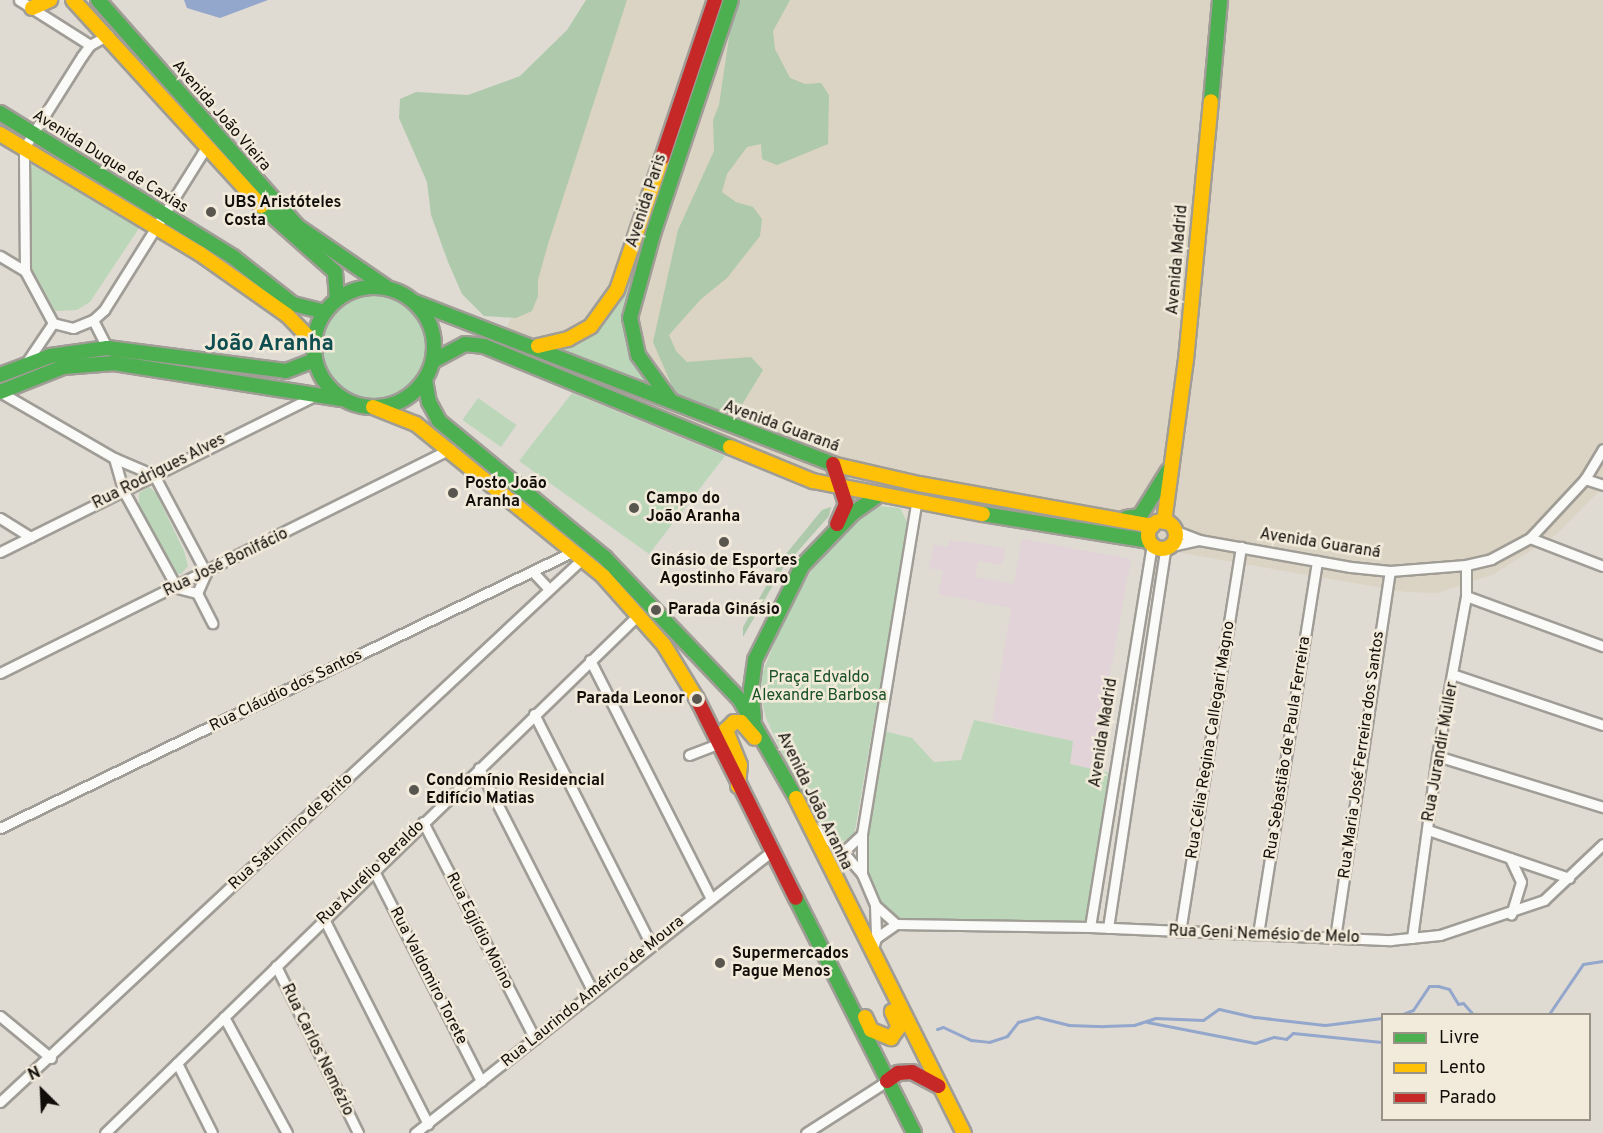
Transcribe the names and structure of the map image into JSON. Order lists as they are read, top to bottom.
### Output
{
  "streets": {
    "street": [
      "Avenida João Vieira",
      "Avenida Duque de Caxias",
      "Avenida Paris",
      "Avenida Madrid",
      "Avenida Guaraná",
      "Rua Rodrigues Alves",
      "Rua José Bonifácio",
      "Rua Cláudio dos Santos",
      "Rua Célia Regina Callegari Magno",
      "Rua Sebastião de Paula Ferreira",
      "Rua Jurandir Muller",
      "Rua Maria José Ferreira dos Santos",
      "Avenida João Aranha",
      "Rua Saturnino de Brito",
      "Rua Aurélio Beraldo",
      "Rua Egjídio Moino",
      "Rua Geni Nemésio de Melo",
      "Rua Valdomiro Torete",
      "Rua Laurindo Américo de Moura",
      "Rua Carlos Nemézio"
    ]
  },
  "crossings": [
    ["Avenida João Vieira", "Avenida Duque de Caxias"],
    ["Avenida João Vieira", "Avenida Guaraná"],
    ["Avenida João Vieira", "Avenida João Aranha"],
    ["Avenida Duque de Caxias", "Avenida Guaraná"],
    ["Avenida Duque de Caxias", "Avenida João Aranha"],
    ["Avenida Paris", "Avenida Guaraná"],
    ["Avenida Madrid", "Avenida Guaraná"],
    ["Avenida Madrid", "Rua Geni Nemésio de Melo"],
    ["Avenida Guaraná", "Rua Célia Regina Callegari Magno"],
    ["Avenida Guaraná", "Rua Sebastião de Paula Ferreira"],
    ["Avenida Guaraná", "Rua Jurandir Muller"],
    ["Avenida Guaraná", "Rua Maria José Ferreira dos Santos"],
    ["Avenida Guaraná", "Avenida João Aranha"],
    ["Rua Cláudio dos Santos", "Rua Saturnino de Brito"],
    ["Rua Célia Regina Callegari Magno", "Rua Geni Nemésio de Melo"],
    ["Rua Sebastião de Paula Ferreira", "Rua Geni Nemésio de Melo"],
    ["Rua Jurandir Muller", "Rua Geni Nemésio de Melo"],
    ["Rua Maria José Ferreira dos Santos", "Rua Geni Nemésio de Melo"],
    ["Rua Aurélio Beraldo", "Rua Egjídio Moino"],
    ["Rua Aurélio Beraldo", "Rua Valdomiro Torete"],
    ["Rua Aurélio Beraldo", "Rua Carlos Nemézio"],
    ["Rua Egjídio Moino", "Rua Laurindo Américo de Moura"],
    ["Rua Valdomiro Torete", "Rua Laurindo Américo de Moura"]
  ],
  "districts": ["João Aranha"],
  "parks": ["Praça Edvaldo Alexandre Barbosa"],
  "places": [
    "UBS Aristóteles Costa",
    "Posto João Aranha",
    "Campo do João Aranha",
    "Ginásio de Esportes Agostinho Fávaro",
    "Parada Ginásio",
    "Parada Leonor",
    "Condomínio Residencial Edifício Matias",
    "Supermercados Pague Menos"
  ],
  "legend": ["Livre", "Lento", "Parado"],
  "north": "top left"
}
